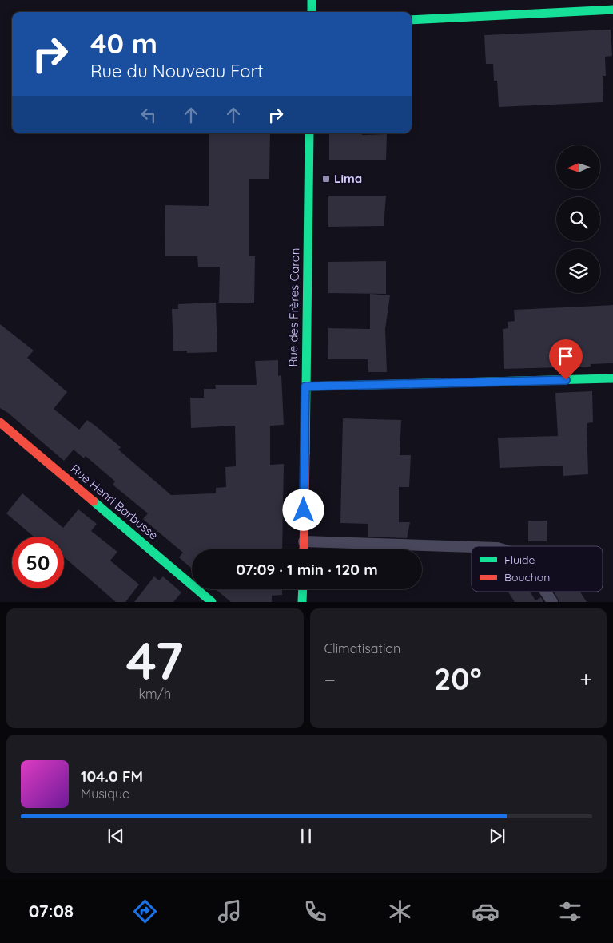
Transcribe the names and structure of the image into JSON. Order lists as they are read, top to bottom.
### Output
{
  "streets": {
    "street": ["Rue des Frères Caron", "Rue Henri Barbusse"]
  },
  "places": {
    "transit": ["Lima"]
  },
  "legend": ["Fluide", "Bouchon"],
  "north": "left",
  "page": {
    "turn": ["40 m", "Rue du Nouveau Fort"],
    "limit": "50",
    "trip": "07:09 · 1 min · 120 m",
    "tile": [
      ["47", "km/h"],
      "Climatisation"
    ],
    "heat": ["−", "20°", "+"],
    "song": ["104.0 FM", "Musique"],
    "tabs": "07:08"
  }
}
